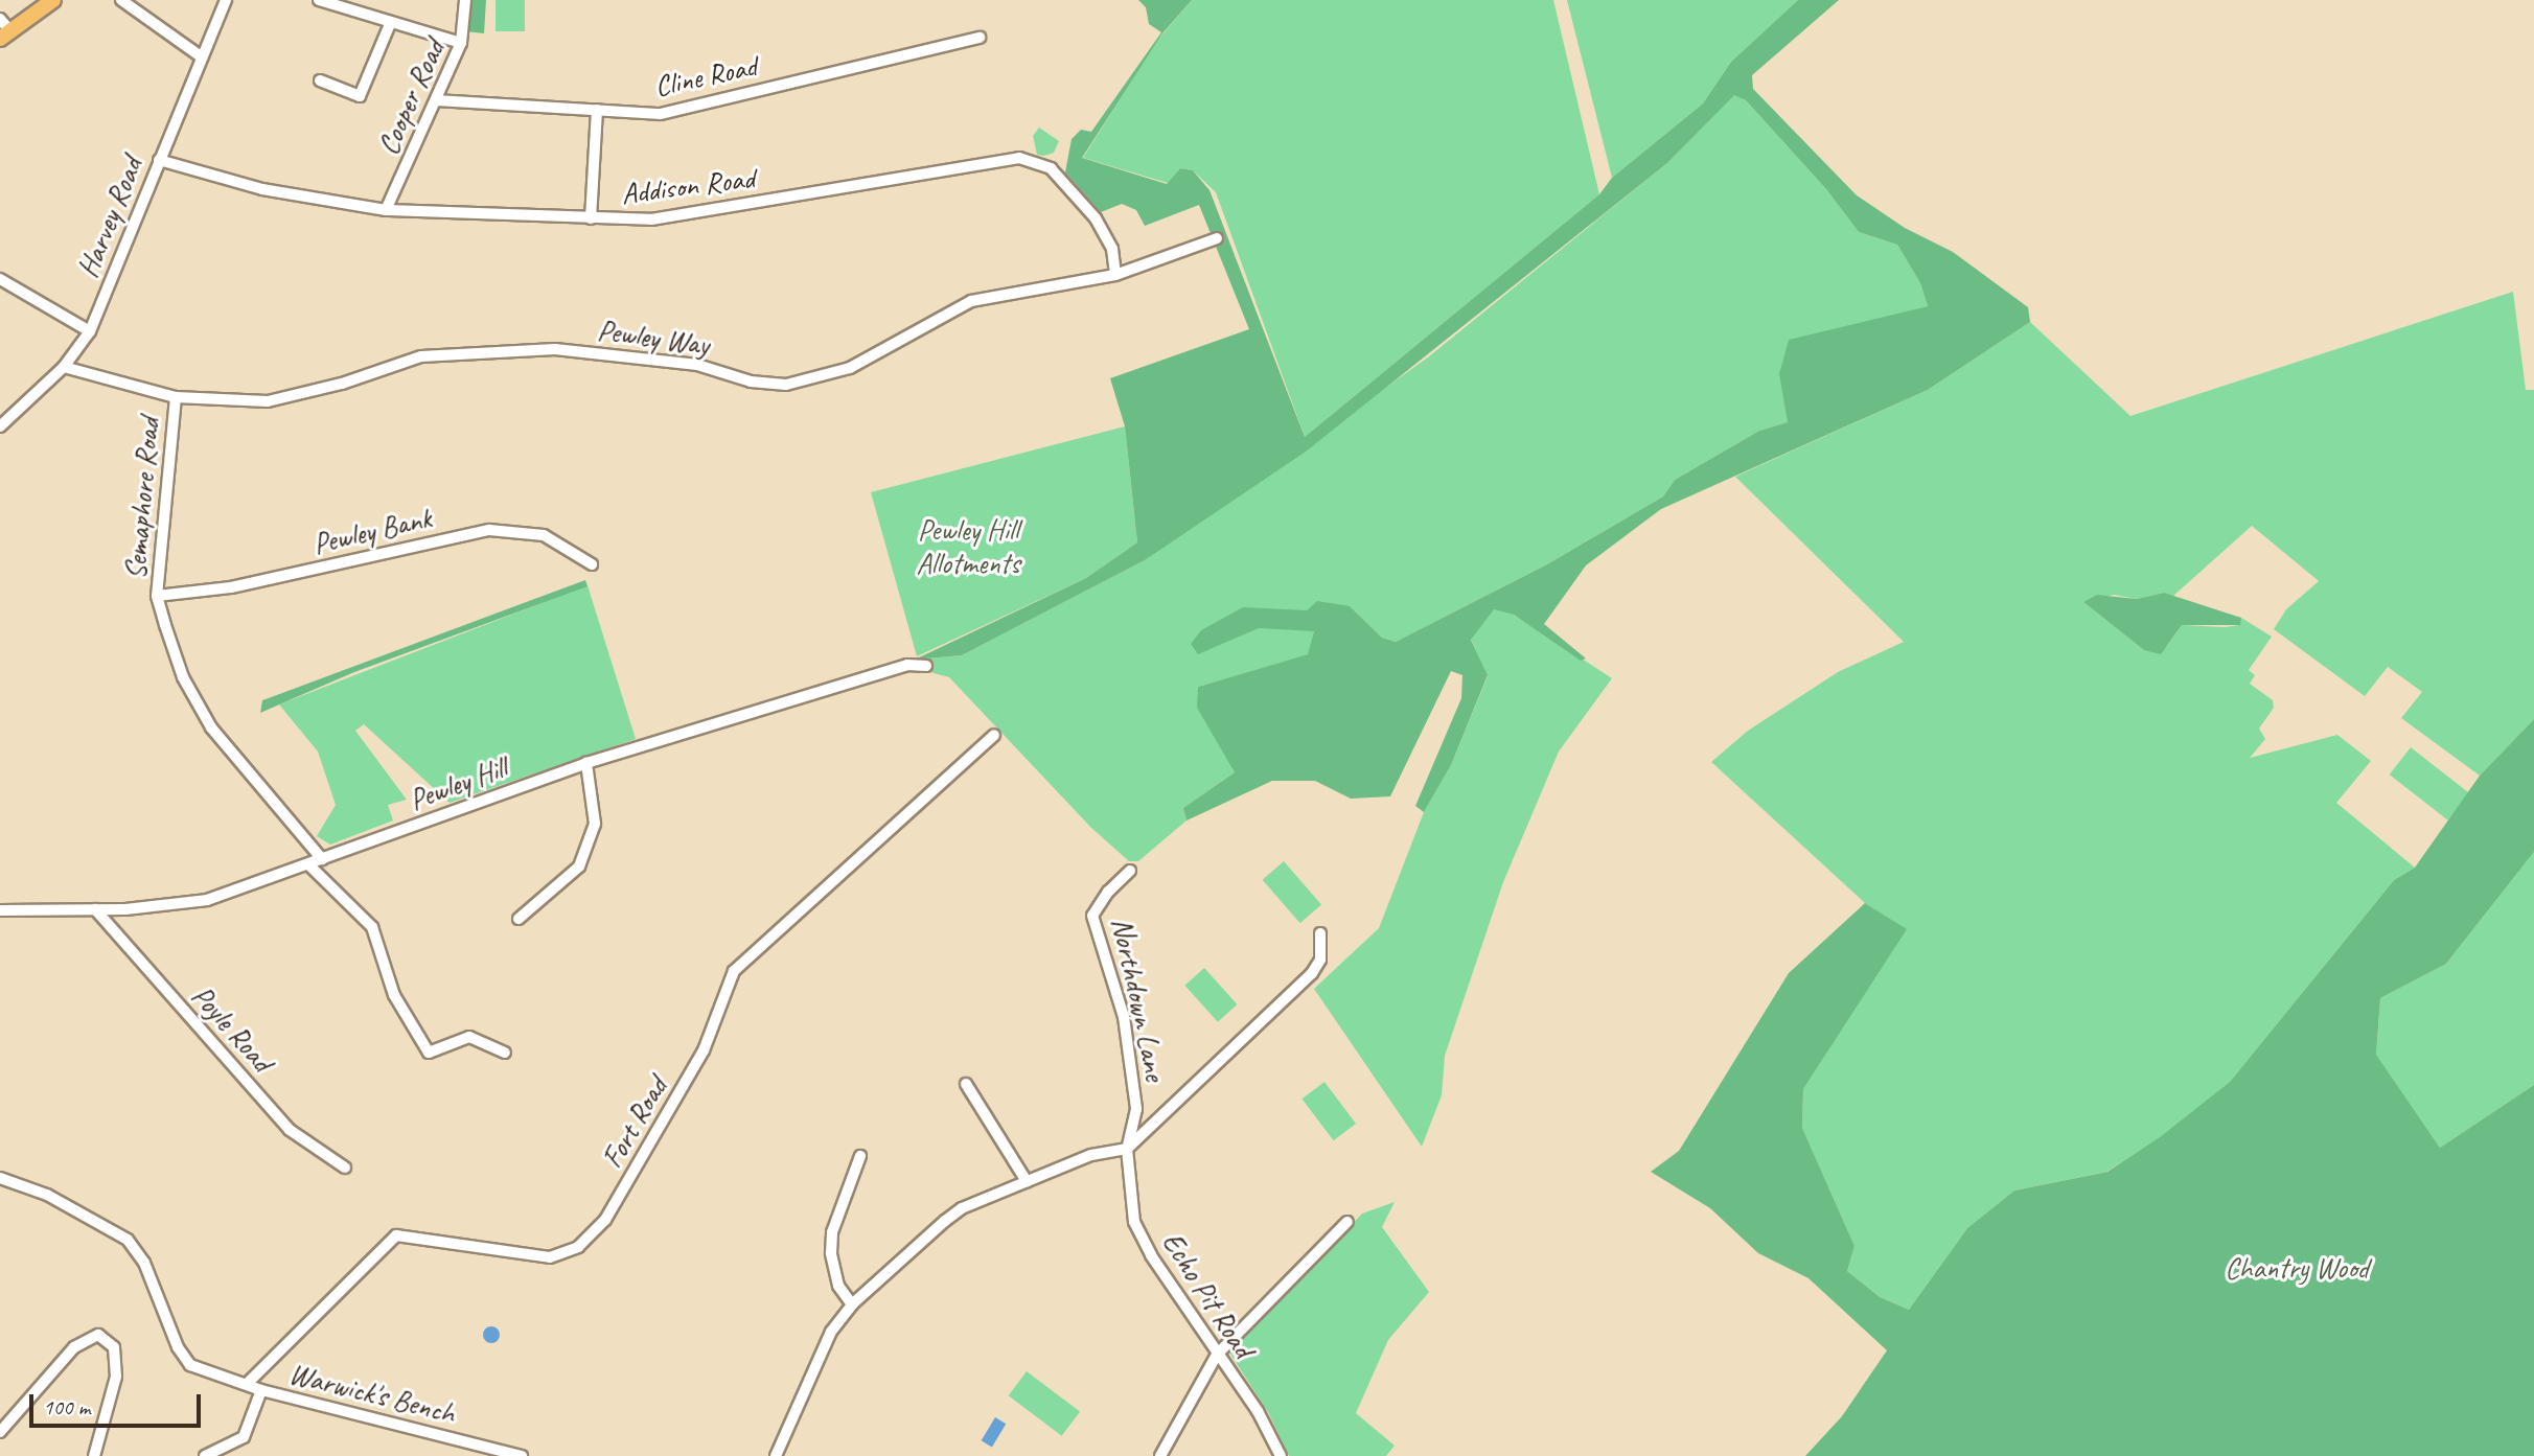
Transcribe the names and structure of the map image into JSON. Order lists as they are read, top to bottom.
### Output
{
  "streets": {
    "street": [
      "Cline Road",
      "Cooper Road",
      "Addison Road",
      "Harvey Road",
      "Pewley Way",
      "Semaphore Road",
      "Pewley Bank",
      "Pewley Hill",
      "Northdown Lane",
      "Poyle Road",
      "Fort Road",
      "Echo Pit Road",
      "Warwick's Bench"
    ]
  },
  "crossings": [
    ["Cline Road", "Cooper Road"],
    ["Cooper Road", "Addison Road"],
    ["Addison Road", "Harvey Road"],
    ["Addison Road", "Pewley Way"],
    ["Harvey Road", "Pewley Way"],
    ["Pewley Way", "Semaphore Road"],
    ["Semaphore Road", "Pewley Bank"],
    ["Semaphore Road", "Pewley Hill"],
    ["Pewley Hill", "Poyle Road"],
    ["Northdown Lane", "Echo Pit Road"],
    ["Fort Road", "Warwick's Bench"]
  ],
  "parks": ["Pewley Hill Allotments", "Chantry Wood"],
  "scale_bar": "100 m"
}
